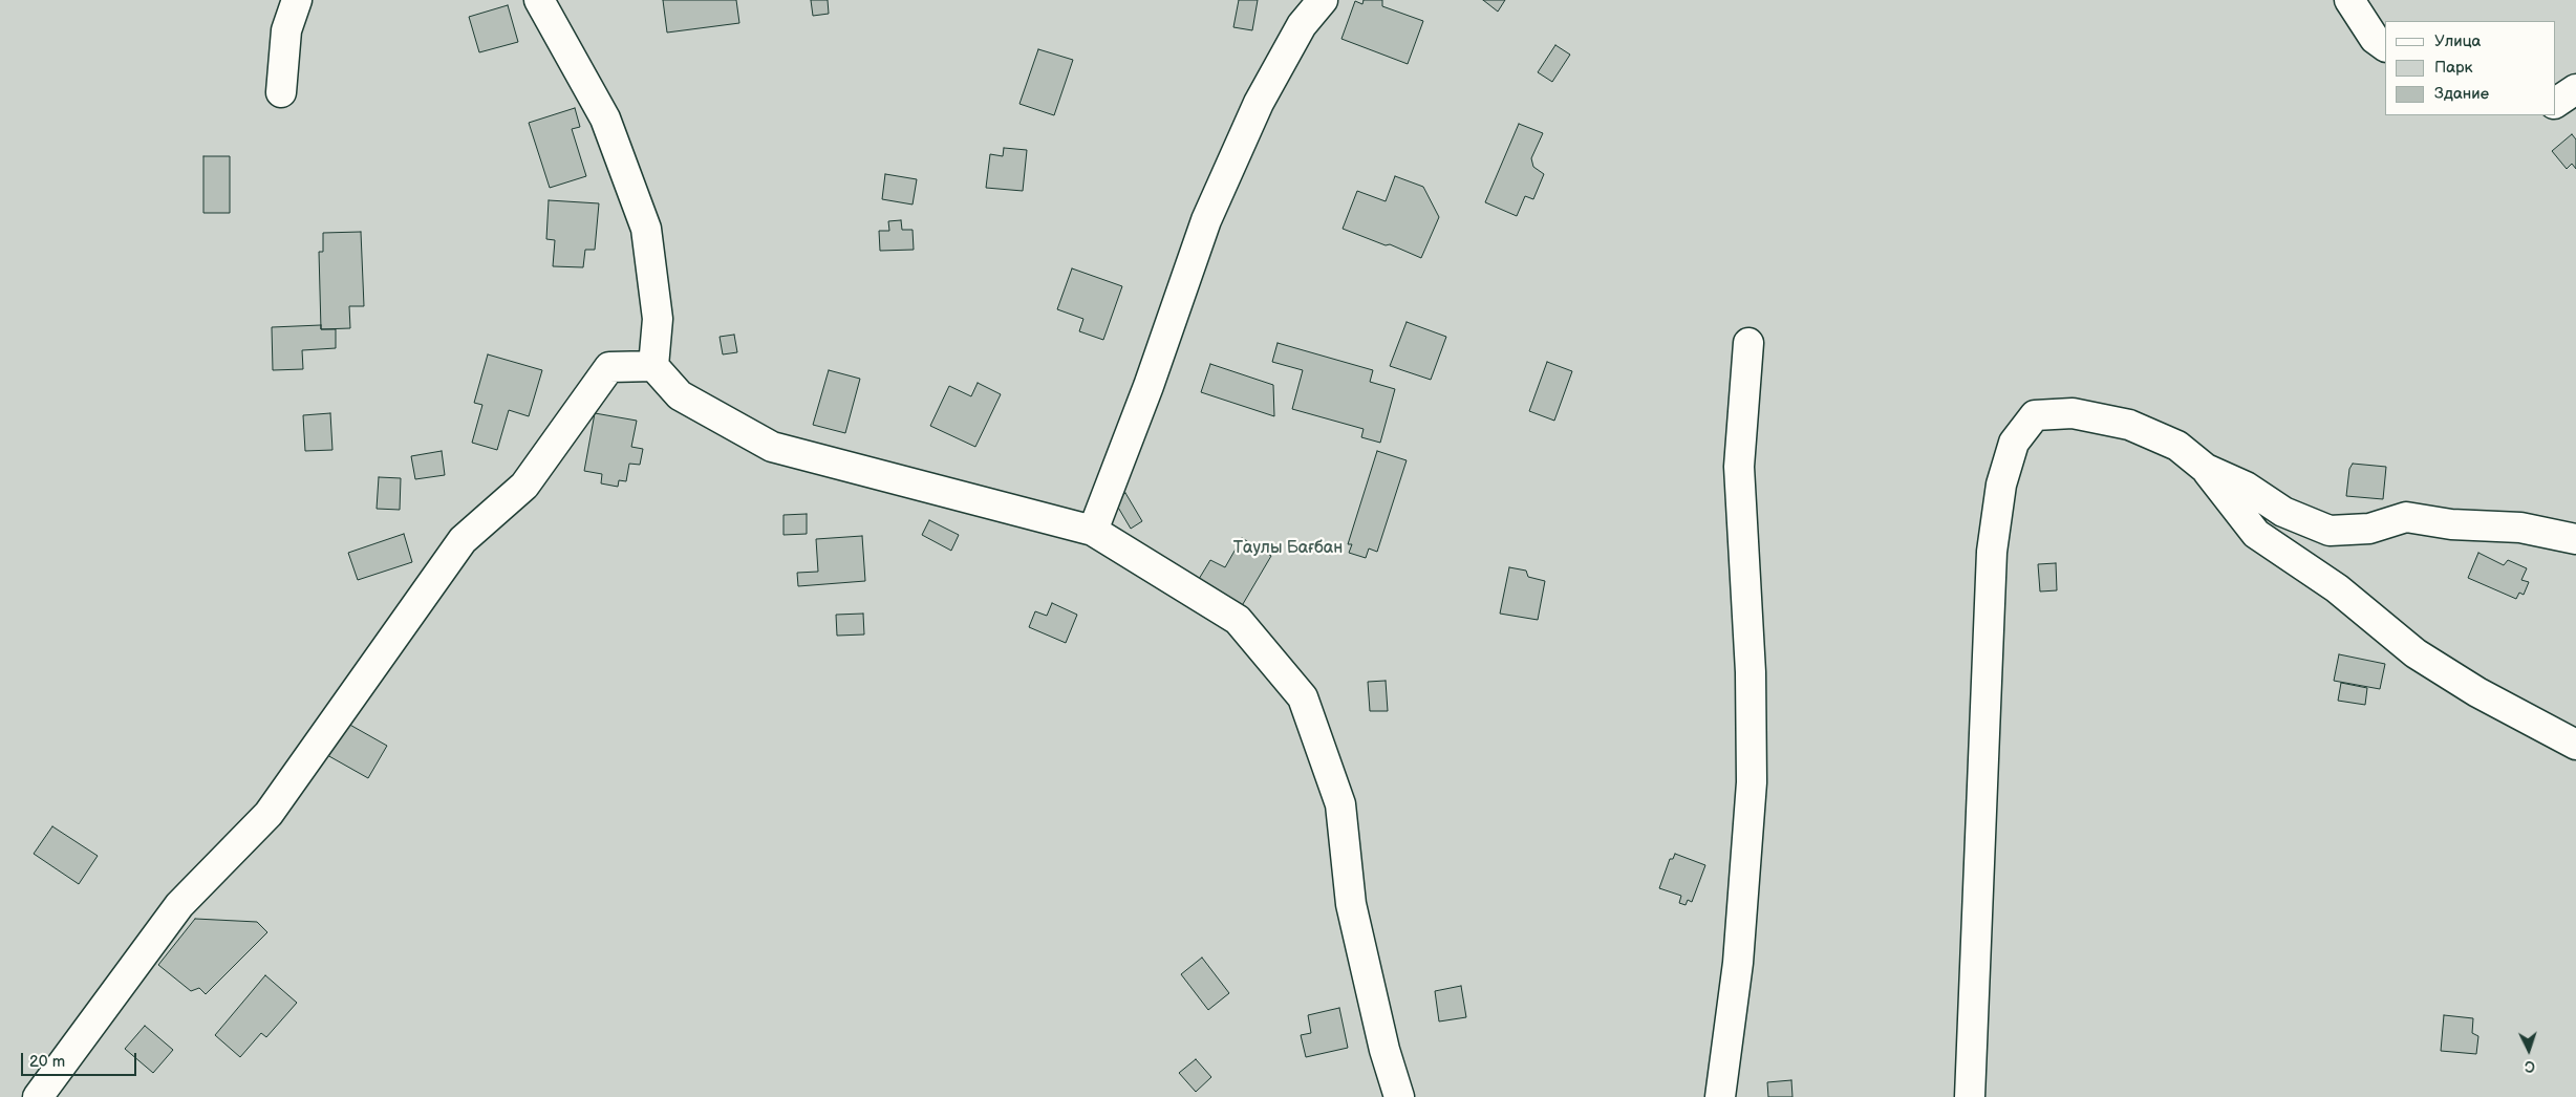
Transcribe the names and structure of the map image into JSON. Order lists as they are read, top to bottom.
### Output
{
  "parks": ["Таулы Бағбан"],
  "legend": ["Улица", "Парк", "Здание"],
  "scale_bar": "20 m",
  "north": "bottom"
}
